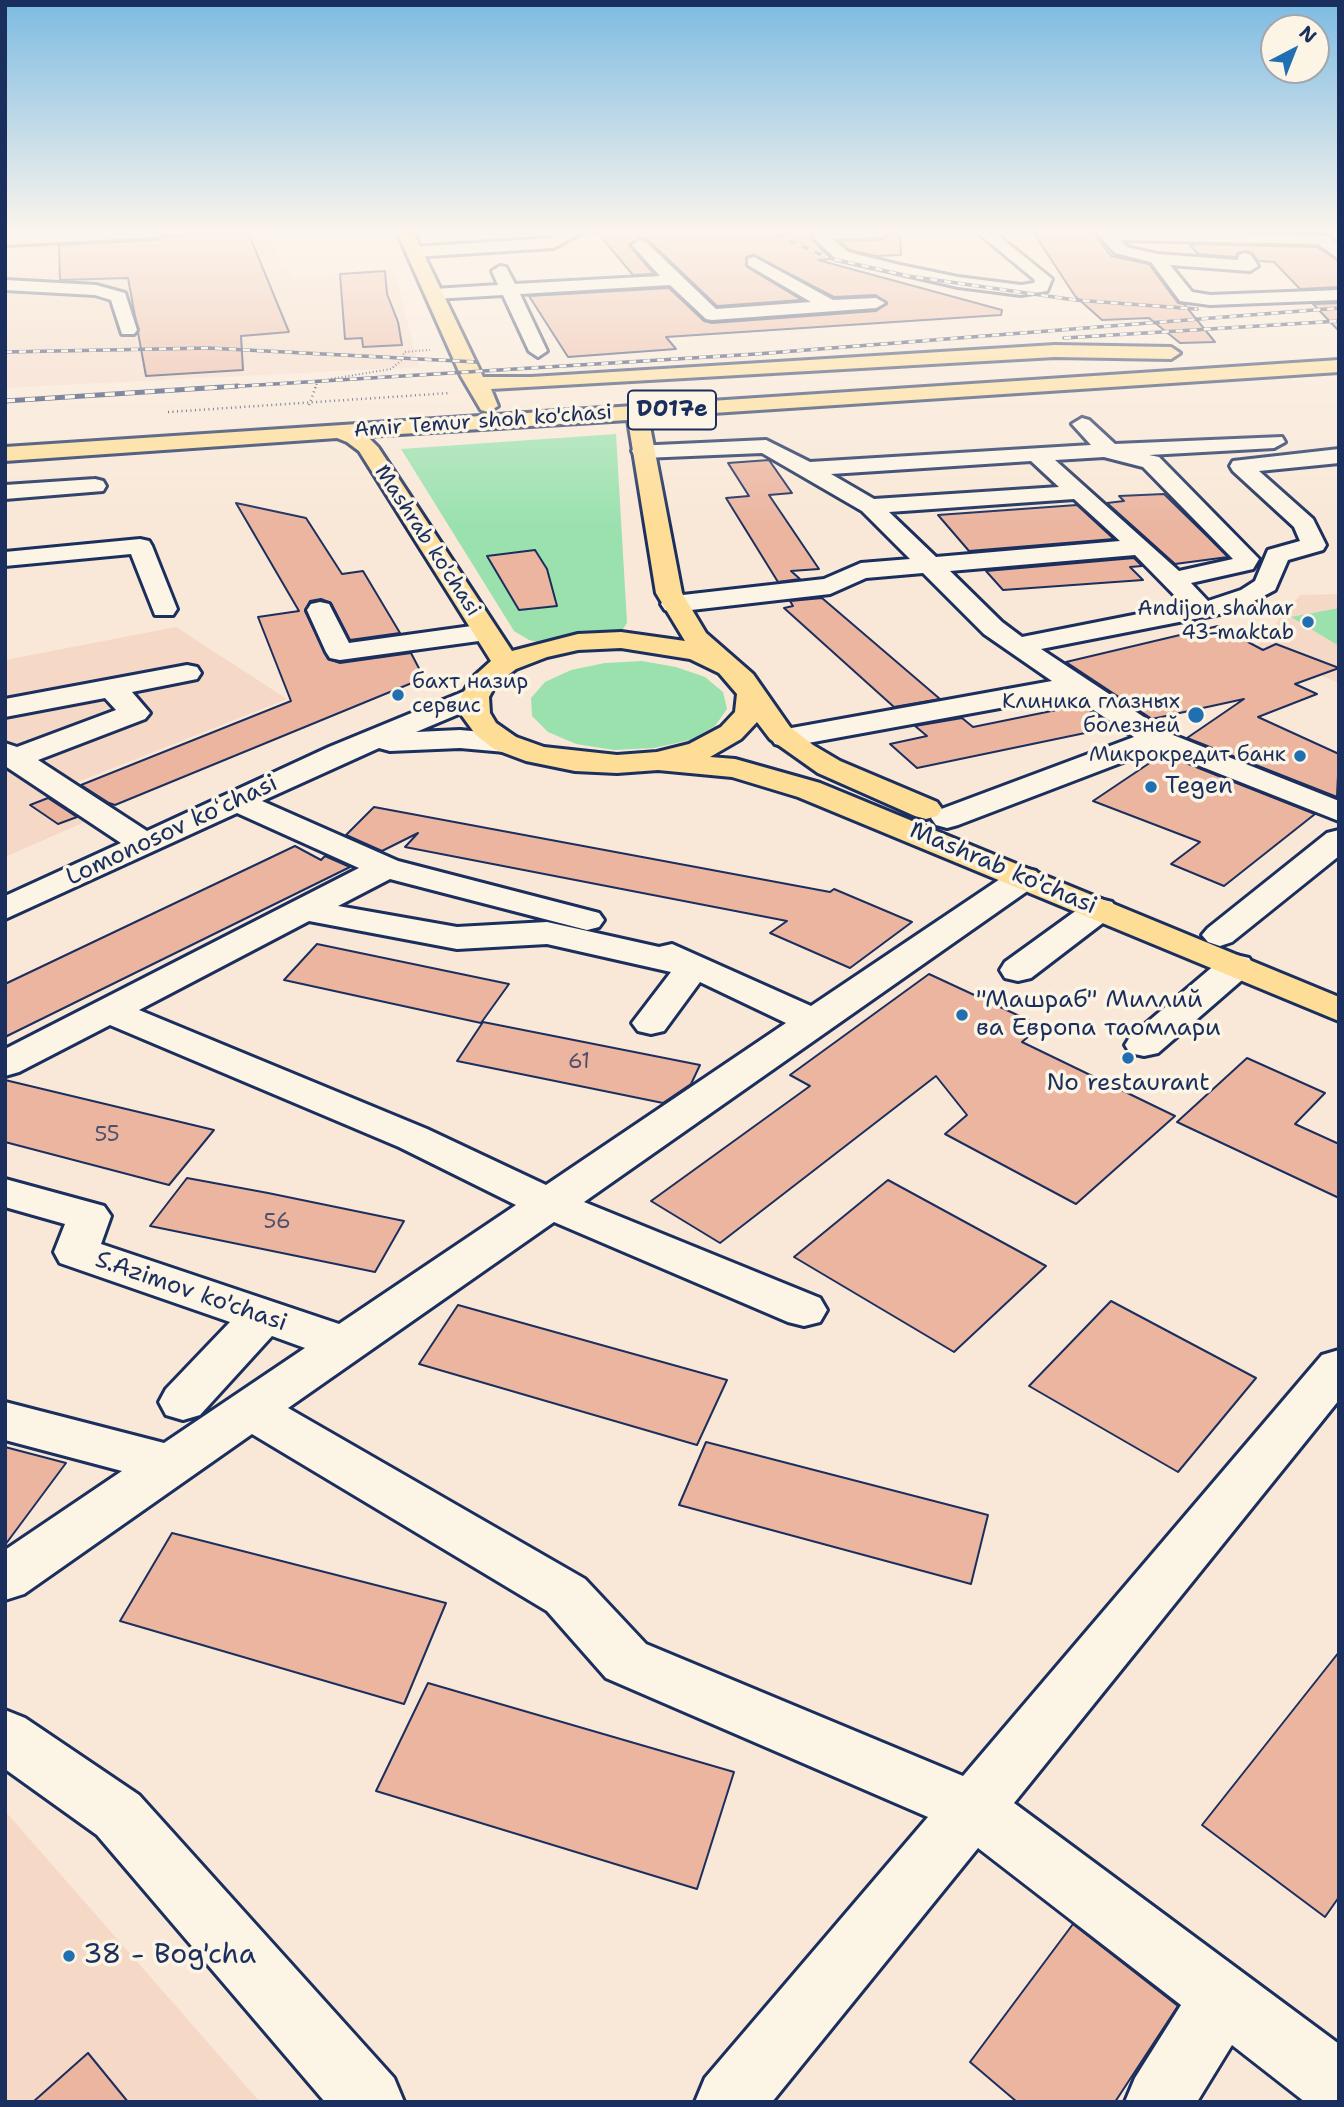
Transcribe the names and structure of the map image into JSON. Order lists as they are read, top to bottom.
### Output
{
  "streets": {
    "main road": ["D017e", "Amir Temur shoh ko'chasi", "Mashrab ko'chasi"],
    "street": ["Lomonosov koʻchasi", "S.Azimov ko'chasi"]
  },
  "crossings": [
    ["Amir Temur shoh ko'chasi", "Mashrab ko'chasi"]
  ],
  "places": [
    "Andijon shahar 43-maktab",
    "бахт назир сервис",
    "Клиника глазных болезней",
    "Микрокредит банк",
    "Tegen",
    "\"Машраб\" Миллий ва Европа таомлари",
    "No restaurant",
    "38 - Bog'cha"
  ],
  "house_numbers": ["61", "55", "56"],
  "north": "top right"
}
